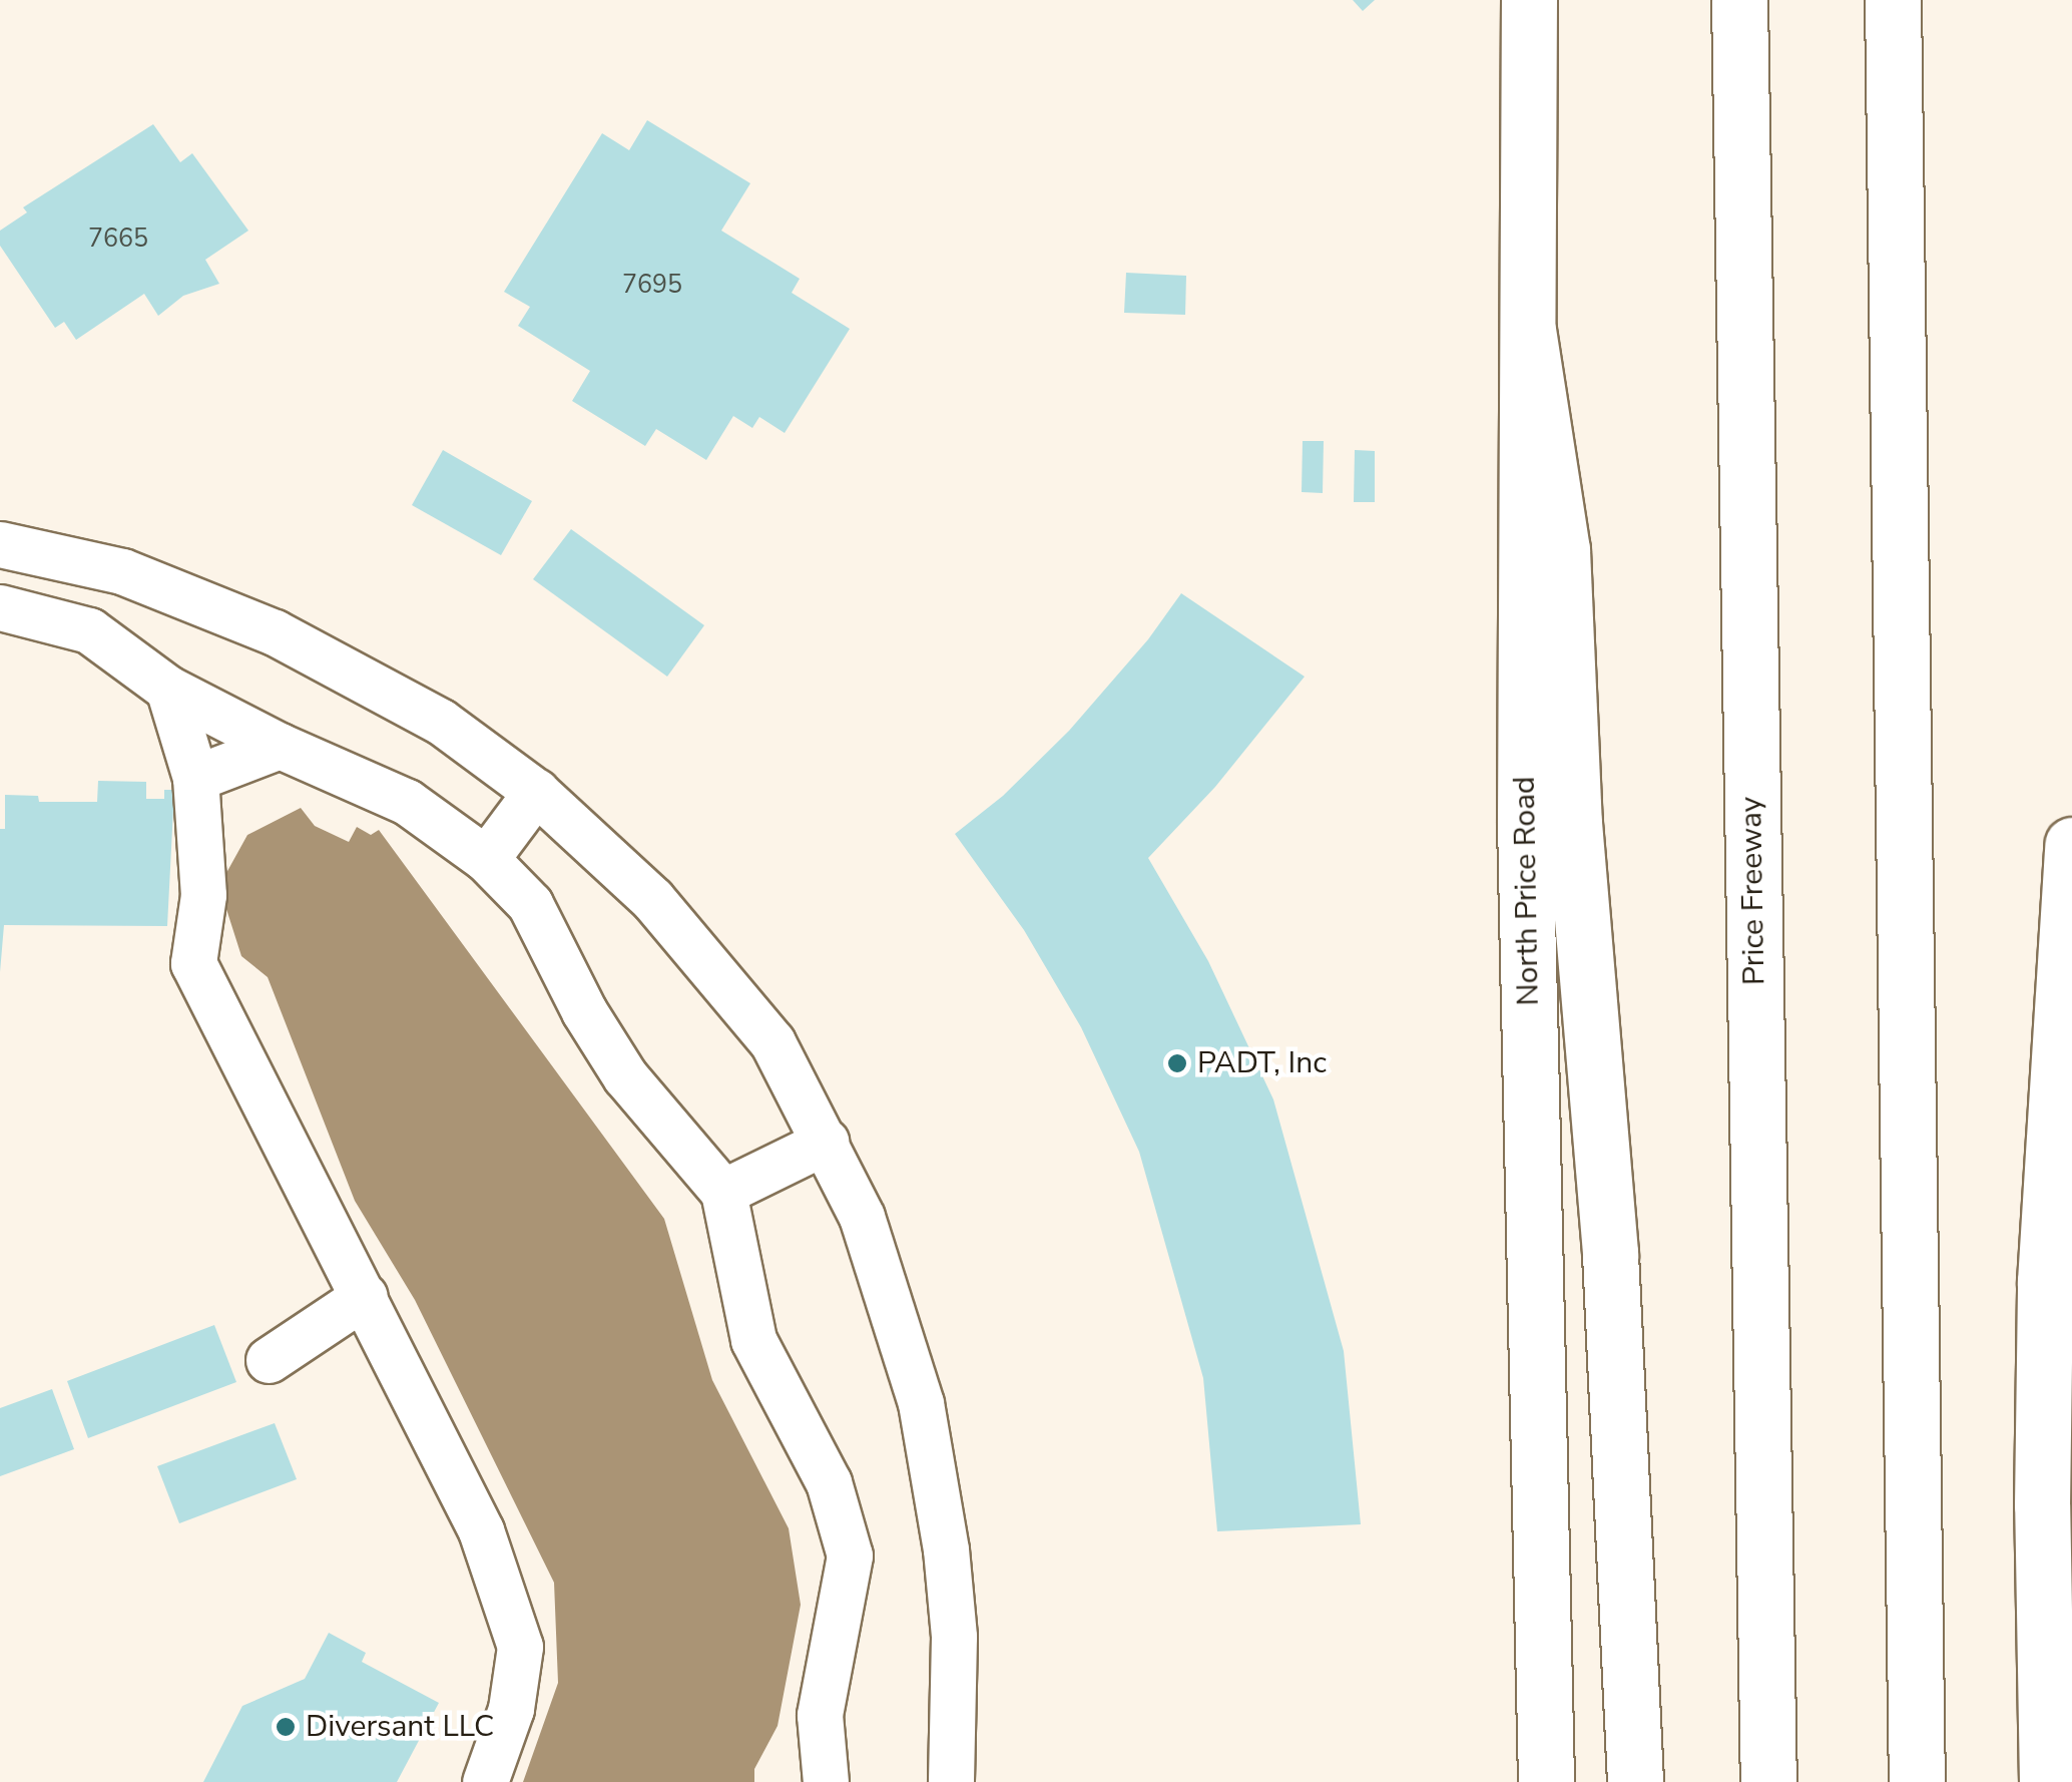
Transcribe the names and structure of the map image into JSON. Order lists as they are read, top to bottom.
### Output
{
  "streets": {
    "main road": ["North Price Road", "Price Freeway"]
  },
  "places": ["PADT, Inc", "Diversant LLC"],
  "house_numbers": ["7665", "7695"]
}
